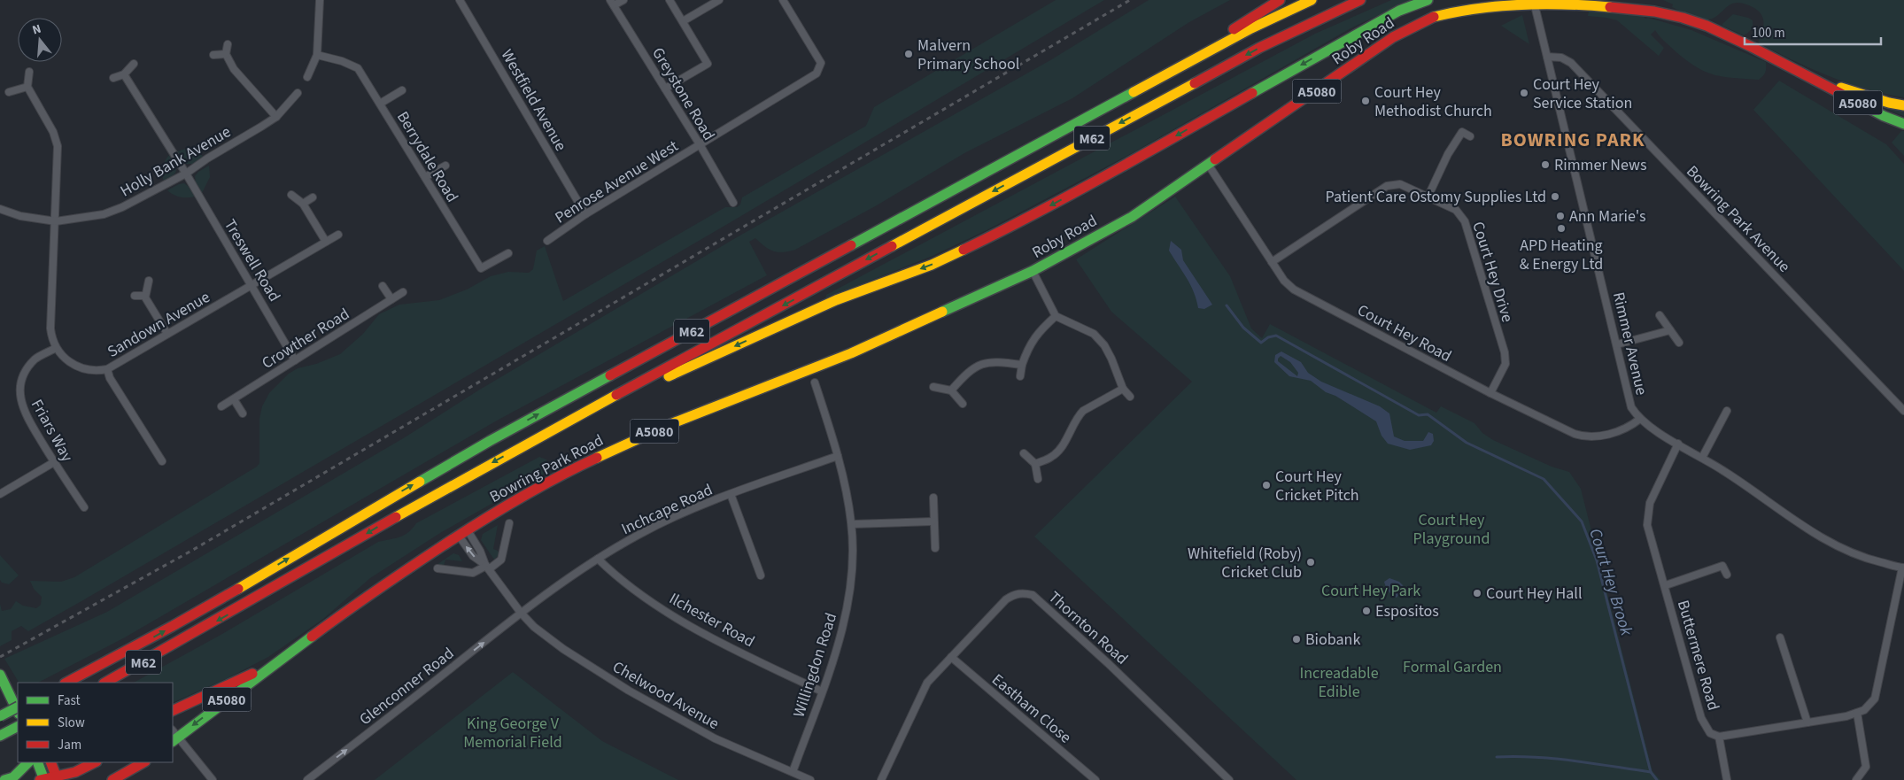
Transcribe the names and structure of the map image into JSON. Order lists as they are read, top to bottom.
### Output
{
  "streets": {
    "main road": [
      "Roby Road",
      "A5080",
      "M62",
      "Bowring Park Road"
    ],
    "street": [
      "Greystone Road",
      "Westfield Avenue",
      "Berrydale Road",
      "Holly Bank Avenue",
      "Penrose Avenue West",
      "Bowring Park Avenue",
      "Treswell Road",
      "Court Hey Drive",
      "Sandown Avenue",
      "Court Hey Road",
      "Crowther Road",
      "Rimmer Avenue",
      "Friars Way",
      "Inchcape Road",
      "Ilchester Road",
      "Thornton Road",
      "Buttermere Road",
      "Willingdon Road",
      "Glenconner Road",
      "Chelwood Avenue",
      "Eastham Close"
    ]
  },
  "crossings": [
    ["Roby Road", "Court Hey Road"],
    ["Roby Road", "Rimmer Avenue"],
    ["Roby Road", "Bowring Park Road"],
    ["Greystone Road", "Penrose Avenue West"],
    ["Westfield Avenue", "Penrose Avenue West"],
    ["Holly Bank Avenue", "Treswell Road"],
    ["Bowring Park Avenue", "Rimmer Avenue"],
    ["Treswell Road", "Sandown Avenue"],
    ["Treswell Road", "Crowther Road"],
    ["Court Hey Drive", "Court Hey Road"],
    ["Sandown Avenue", "Friars Way"],
    ["Court Hey Road", "Rimmer Avenue"],
    ["Rimmer Avenue", "Buttermere Road"],
    ["Inchcape Road", "Ilchester Road"],
    ["Inchcape Road", "Willingdon Road"],
    ["Inchcape Road", "Glenconner Road"],
    ["Inchcape Road", "Chelwood Avenue"],
    ["Ilchester Road", "Willingdon Road"],
    ["Thornton Road", "Eastham Close"],
    ["Willingdon Road", "Chelwood Avenue"],
    ["Glenconner Road", "Chelwood Avenue"]
  ],
  "one_way": ["Glenconner Road"],
  "districts": ["BOWRING PARK"],
  "water": ["Court Hey Brook"],
  "parks": [
    "Court Hey Playground",
    "Court Hey Park",
    "Formal Garden",
    "Increadable Edible",
    "King George V Memorial Field"
  ],
  "places": [
    "Malvern Primary School",
    "Court Hey Service Station",
    "Court Hey Methodist Church",
    "Rimmer News",
    "Patient Care Ostomy Supplies Ltd",
    "Ann Marie's",
    "APD Heating & Energy Ltd",
    "Court Hey Cricket Pitch",
    "Whitefield (Roby) Cricket Club",
    "Court Hey Hall",
    "Espositos",
    "Biobank"
  ],
  "legend": ["Fast", "Slow", "Jam"],
  "scale_bar": "100 m",
  "north": "top"
}
